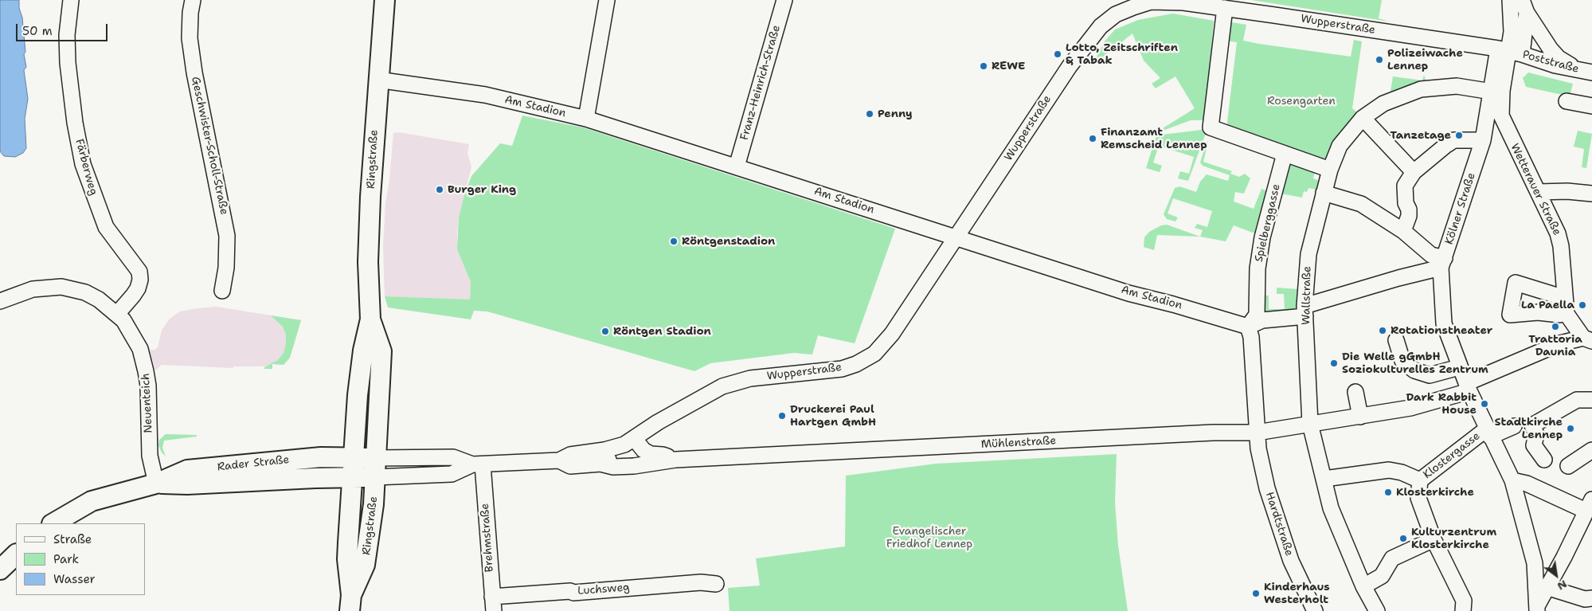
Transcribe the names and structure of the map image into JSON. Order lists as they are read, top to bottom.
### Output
{
  "streets": {
    "main road": ["Ringstraße", "Rader Straße"],
    "street": [
      "Wupperstraße",
      "Poststraße",
      "Franz-Heinrich-Straße",
      "Am Stadion",
      "Geschwister-Scholl-Straße",
      "Färberweg",
      "Wetterauer Straße",
      "Kölner Straße",
      "Spielberggasse",
      "Wallstraße",
      "Neuenteich",
      "Mühlenstraße",
      "Klostergasse",
      "Hardtstraße",
      "Brehmstraße",
      "Luchsweg"
    ]
  },
  "crossings": [
    ["Wupperstraße", "Poststraße"],
    ["Wupperstraße", "Am Stadion"],
    ["Wupperstraße", "Kölner Straße"],
    ["Wupperstraße", "Mühlenstraße"],
    ["Poststraße", "Kölner Straße"],
    ["Franz-Heinrich-Straße", "Am Stadion"],
    ["Am Stadion", "Ringstraße"],
    ["Am Stadion", "Spielberggasse"],
    ["Ringstraße", "Rader Straße"],
    ["Färberweg", "Neuenteich"],
    ["Wetterauer Straße", "Kölner Straße"],
    ["Wetterauer Straße", "Mühlenstraße"],
    ["Kölner Straße", "Wallstraße"],
    ["Kölner Straße", "Mühlenstraße"],
    ["Kölner Straße", "Klostergasse"],
    ["Wallstraße", "Mühlenstraße"],
    ["Wallstraße", "Klostergasse"],
    ["Neuenteich", "Rader Straße"],
    ["Mühlenstraße", "Hardtstraße"],
    ["Brehmstraße", "Luchsweg"]
  ],
  "parks": ["Rosengarten", "Evangelischer Friedhof Lennep"],
  "places": [
    "Lotto, Zeitschriften & Tabak",
    "Polizeiwache Lennep",
    "REWE",
    "Penny",
    "Tanzetage",
    "Finanzamt Remscheid Lennep",
    "Burger King",
    "Röntgenstadion",
    "La Paella",
    "Trattoria Daunia",
    "Rotationstheater",
    "Röntgen Stadion",
    "Die Welle gGmbH Soziokulturelles Zentrum",
    "Dark Rabbit House",
    "Druckerei Paul Hartgen GmbH",
    "Stadtkirche Lennep",
    "Klosterkirche",
    "Kulturzentrum Klosterkirche",
    "Kinderhaus Westerholt"
  ],
  "legend": ["Straße", "Park", "Wasser"],
  "scale_bar": "50 m",
  "north": "bottom right"
}
